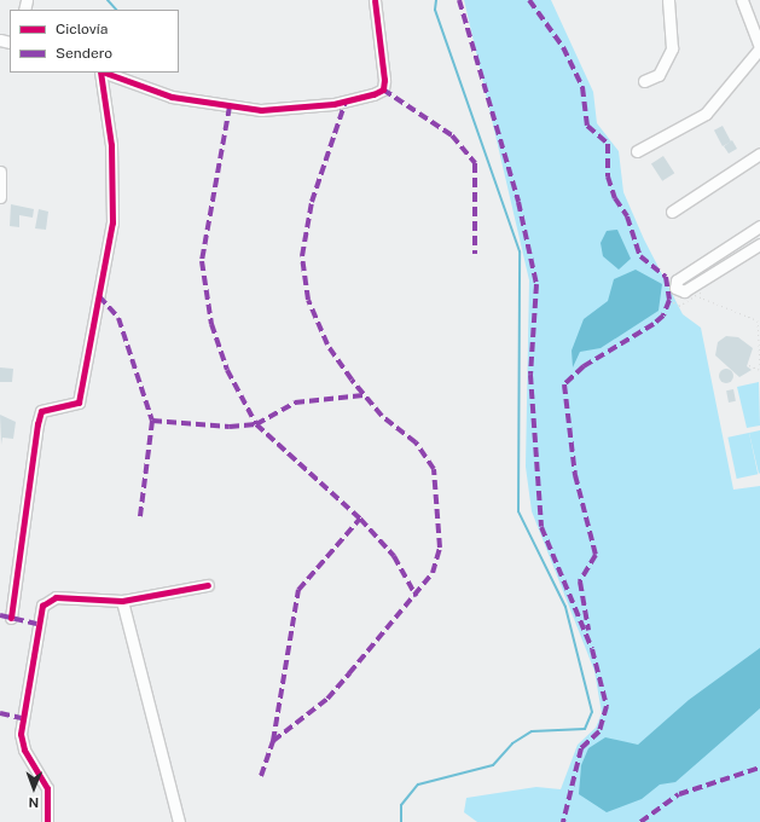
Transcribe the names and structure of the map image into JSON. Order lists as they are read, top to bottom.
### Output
{
  "legend": ["Ciclovía", "Sendero"],
  "north": "bottom"
}
